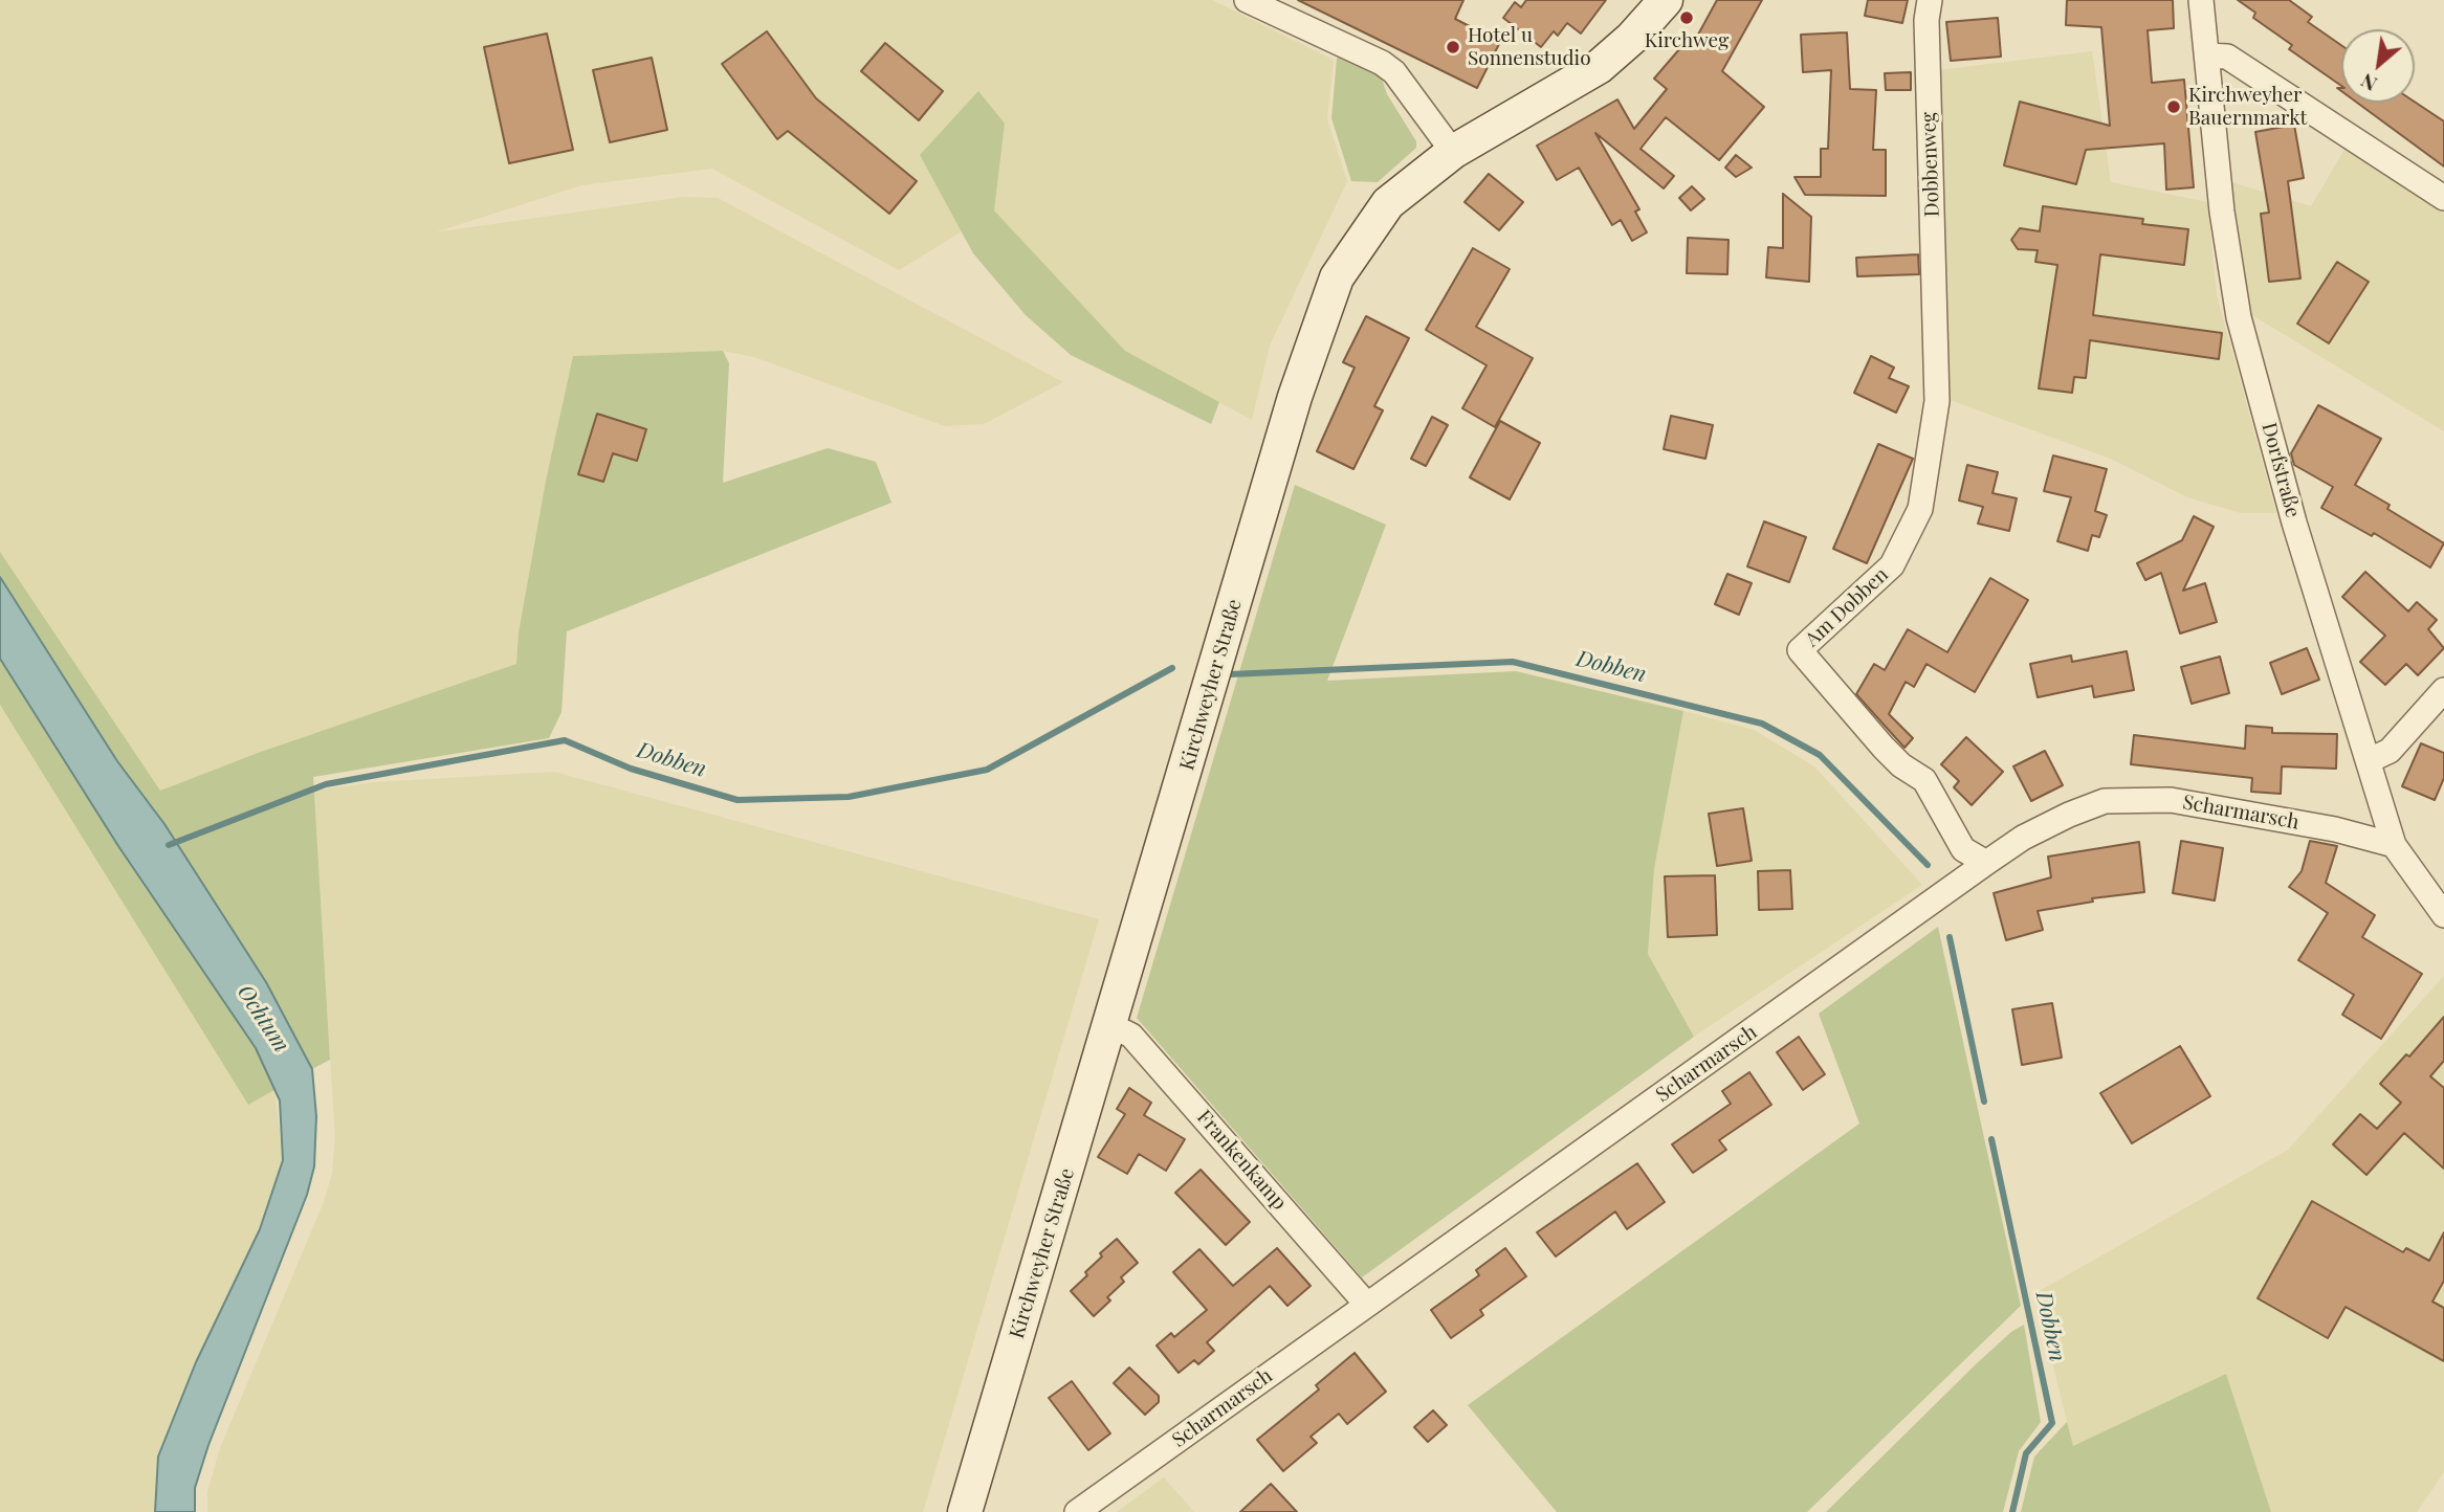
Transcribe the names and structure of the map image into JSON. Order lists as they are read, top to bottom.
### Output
{
  "streets": {
    "main road": ["Kirchweyher Straße"],
    "street": [
      "Dobbenweg",
      "Dorfstraße",
      "Am Dobben",
      "Scharmarsch",
      "Frankenkamp"
    ]
  },
  "crossings": [
    ["Dobbenweg", "Am Dobben"],
    ["Dorfstraße", "Scharmarsch"],
    ["Am Dobben", "Scharmarsch"],
    ["Kirchweyher Straße", "Frankenkamp"],
    ["Scharmarsch", "Frankenkamp"]
  ],
  "water": ["Dobben", "Ochtum"],
  "places": ["Kirchweg", "Hotel u Sonnenstudio", "Kirchweyher Bauernmarkt"],
  "north": "bottom left"
}
